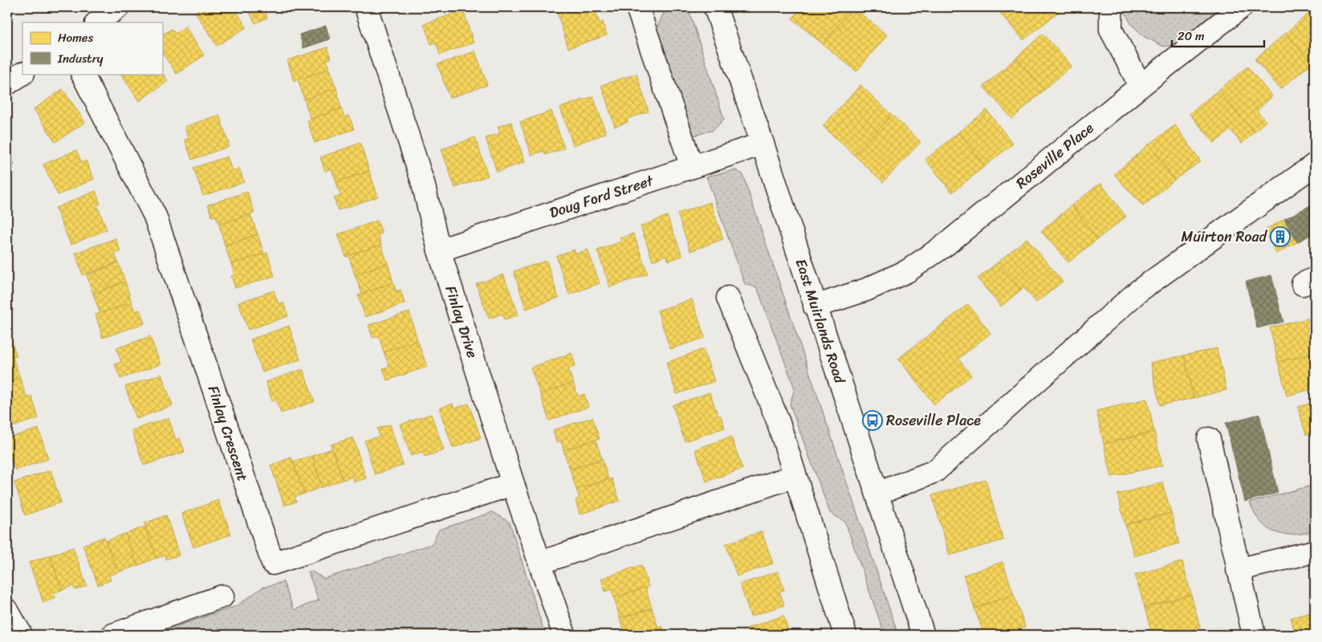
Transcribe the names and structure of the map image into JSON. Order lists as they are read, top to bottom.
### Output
{
  "streets": {
    "street": [
      "Roseville Place",
      "Doug Ford Street",
      "East Muirlands Road",
      "Finlay Drive",
      "Finlay Crescent"
    ]
  },
  "crossings": [
    ["Roseville Place", "East Muirlands Road"],
    ["Doug Ford Street", "East Muirlands Road"],
    ["Doug Ford Street", "Finlay Drive"],
    ["Finlay Drive", "Finlay Crescent"]
  ],
  "places": {
    "building": ["Muirton Road"],
    "bus stop": ["Roseville Place"]
  },
  "legend": ["Homes", "Industry"],
  "scale_bar": "20 m"
}
